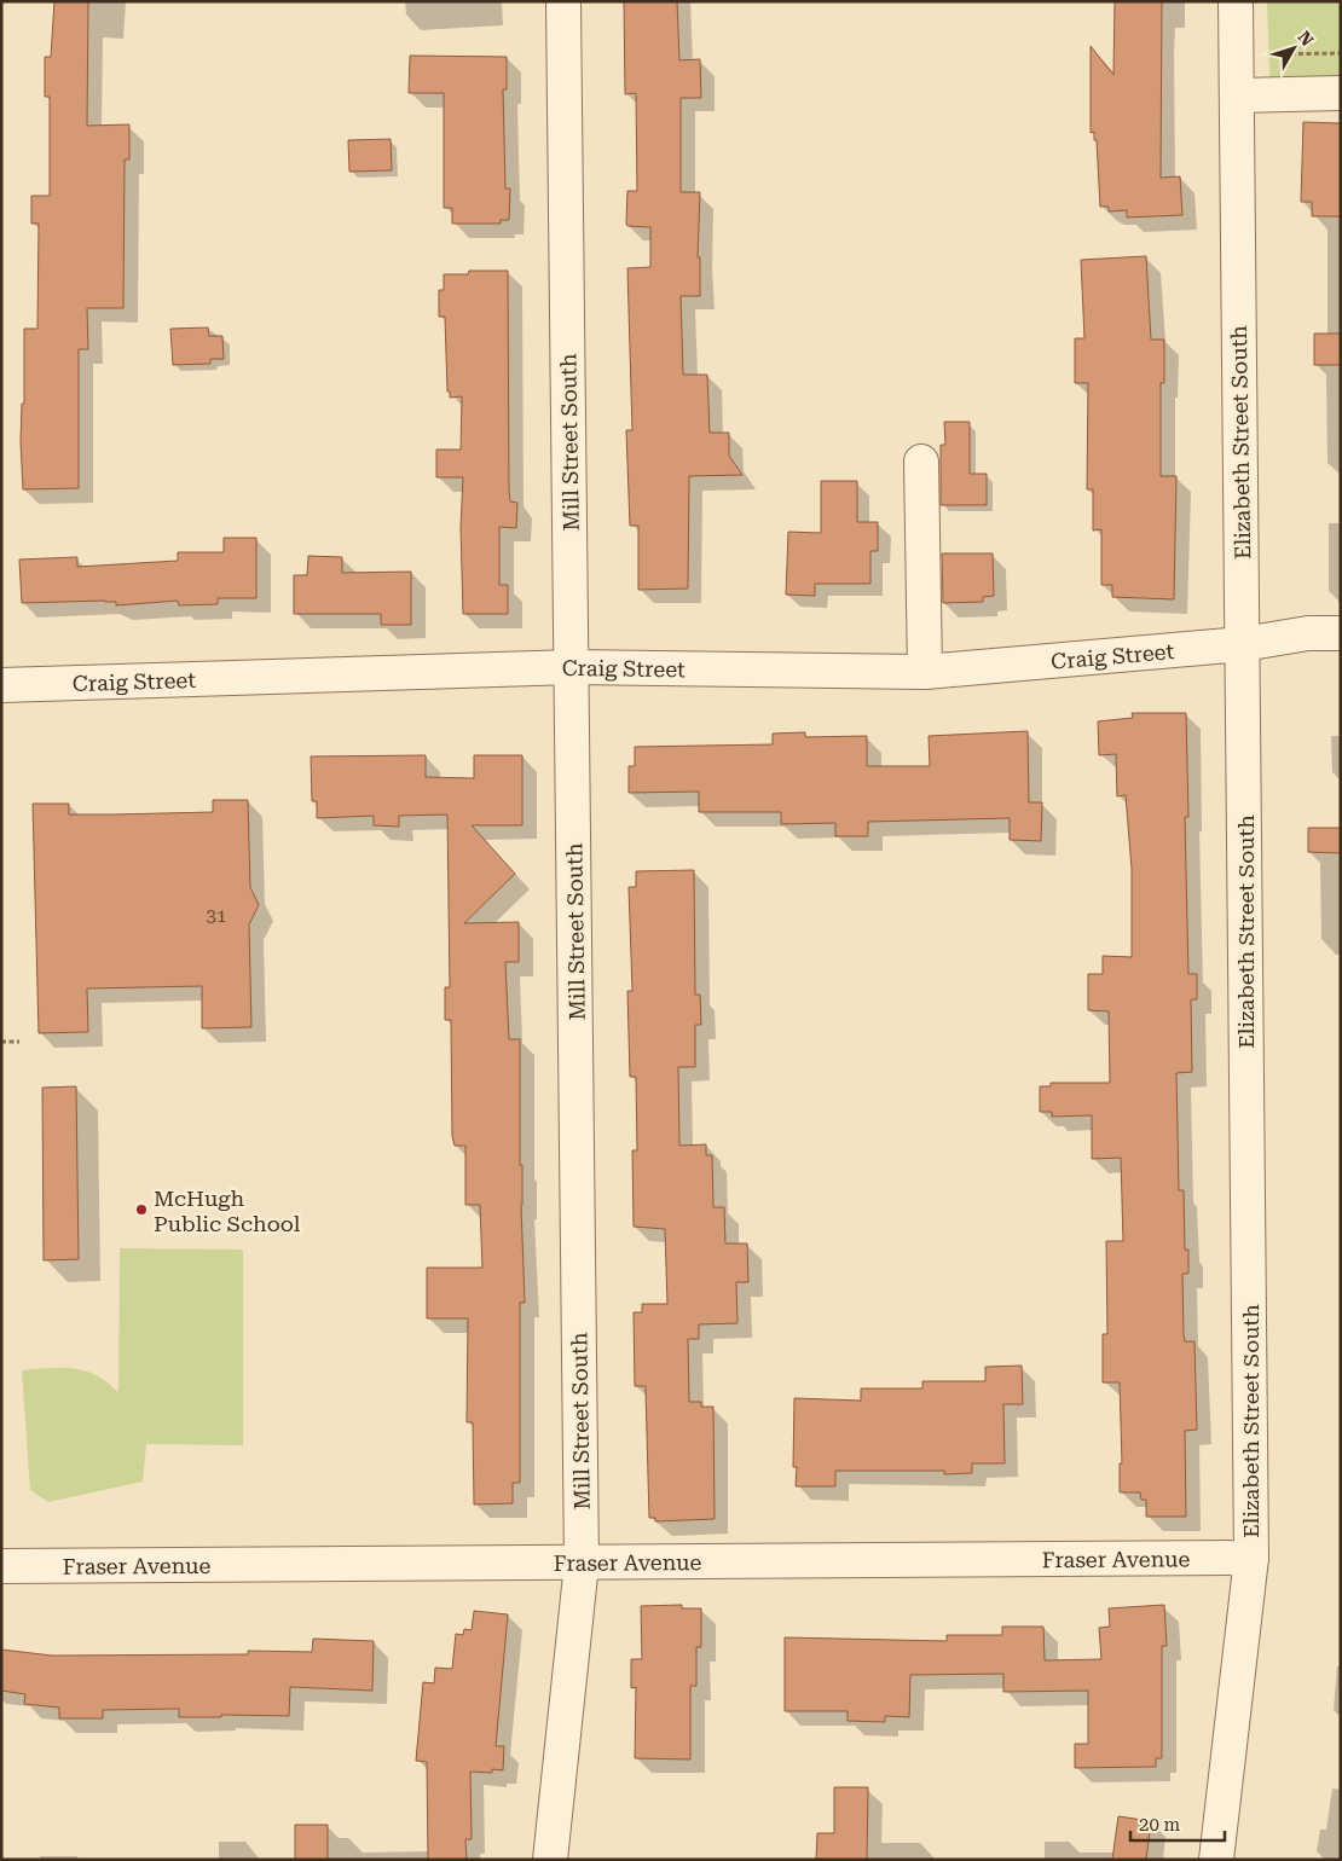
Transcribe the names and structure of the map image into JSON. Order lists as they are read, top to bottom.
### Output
{
  "streets": {
    "street": [
      "Mill Street South",
      "Elizabeth Street South",
      "Craig Street",
      "Fraser Avenue"
    ]
  },
  "crossings": [
    ["Mill Street South", "Craig Street"],
    ["Mill Street South", "Fraser Avenue"],
    ["Elizabeth Street South", "Craig Street"],
    ["Elizabeth Street South", "Fraser Avenue"]
  ],
  "places": ["McHugh Public School"],
  "house_numbers": ["31"],
  "scale_bar": "20 m",
  "north": "top right"
}
